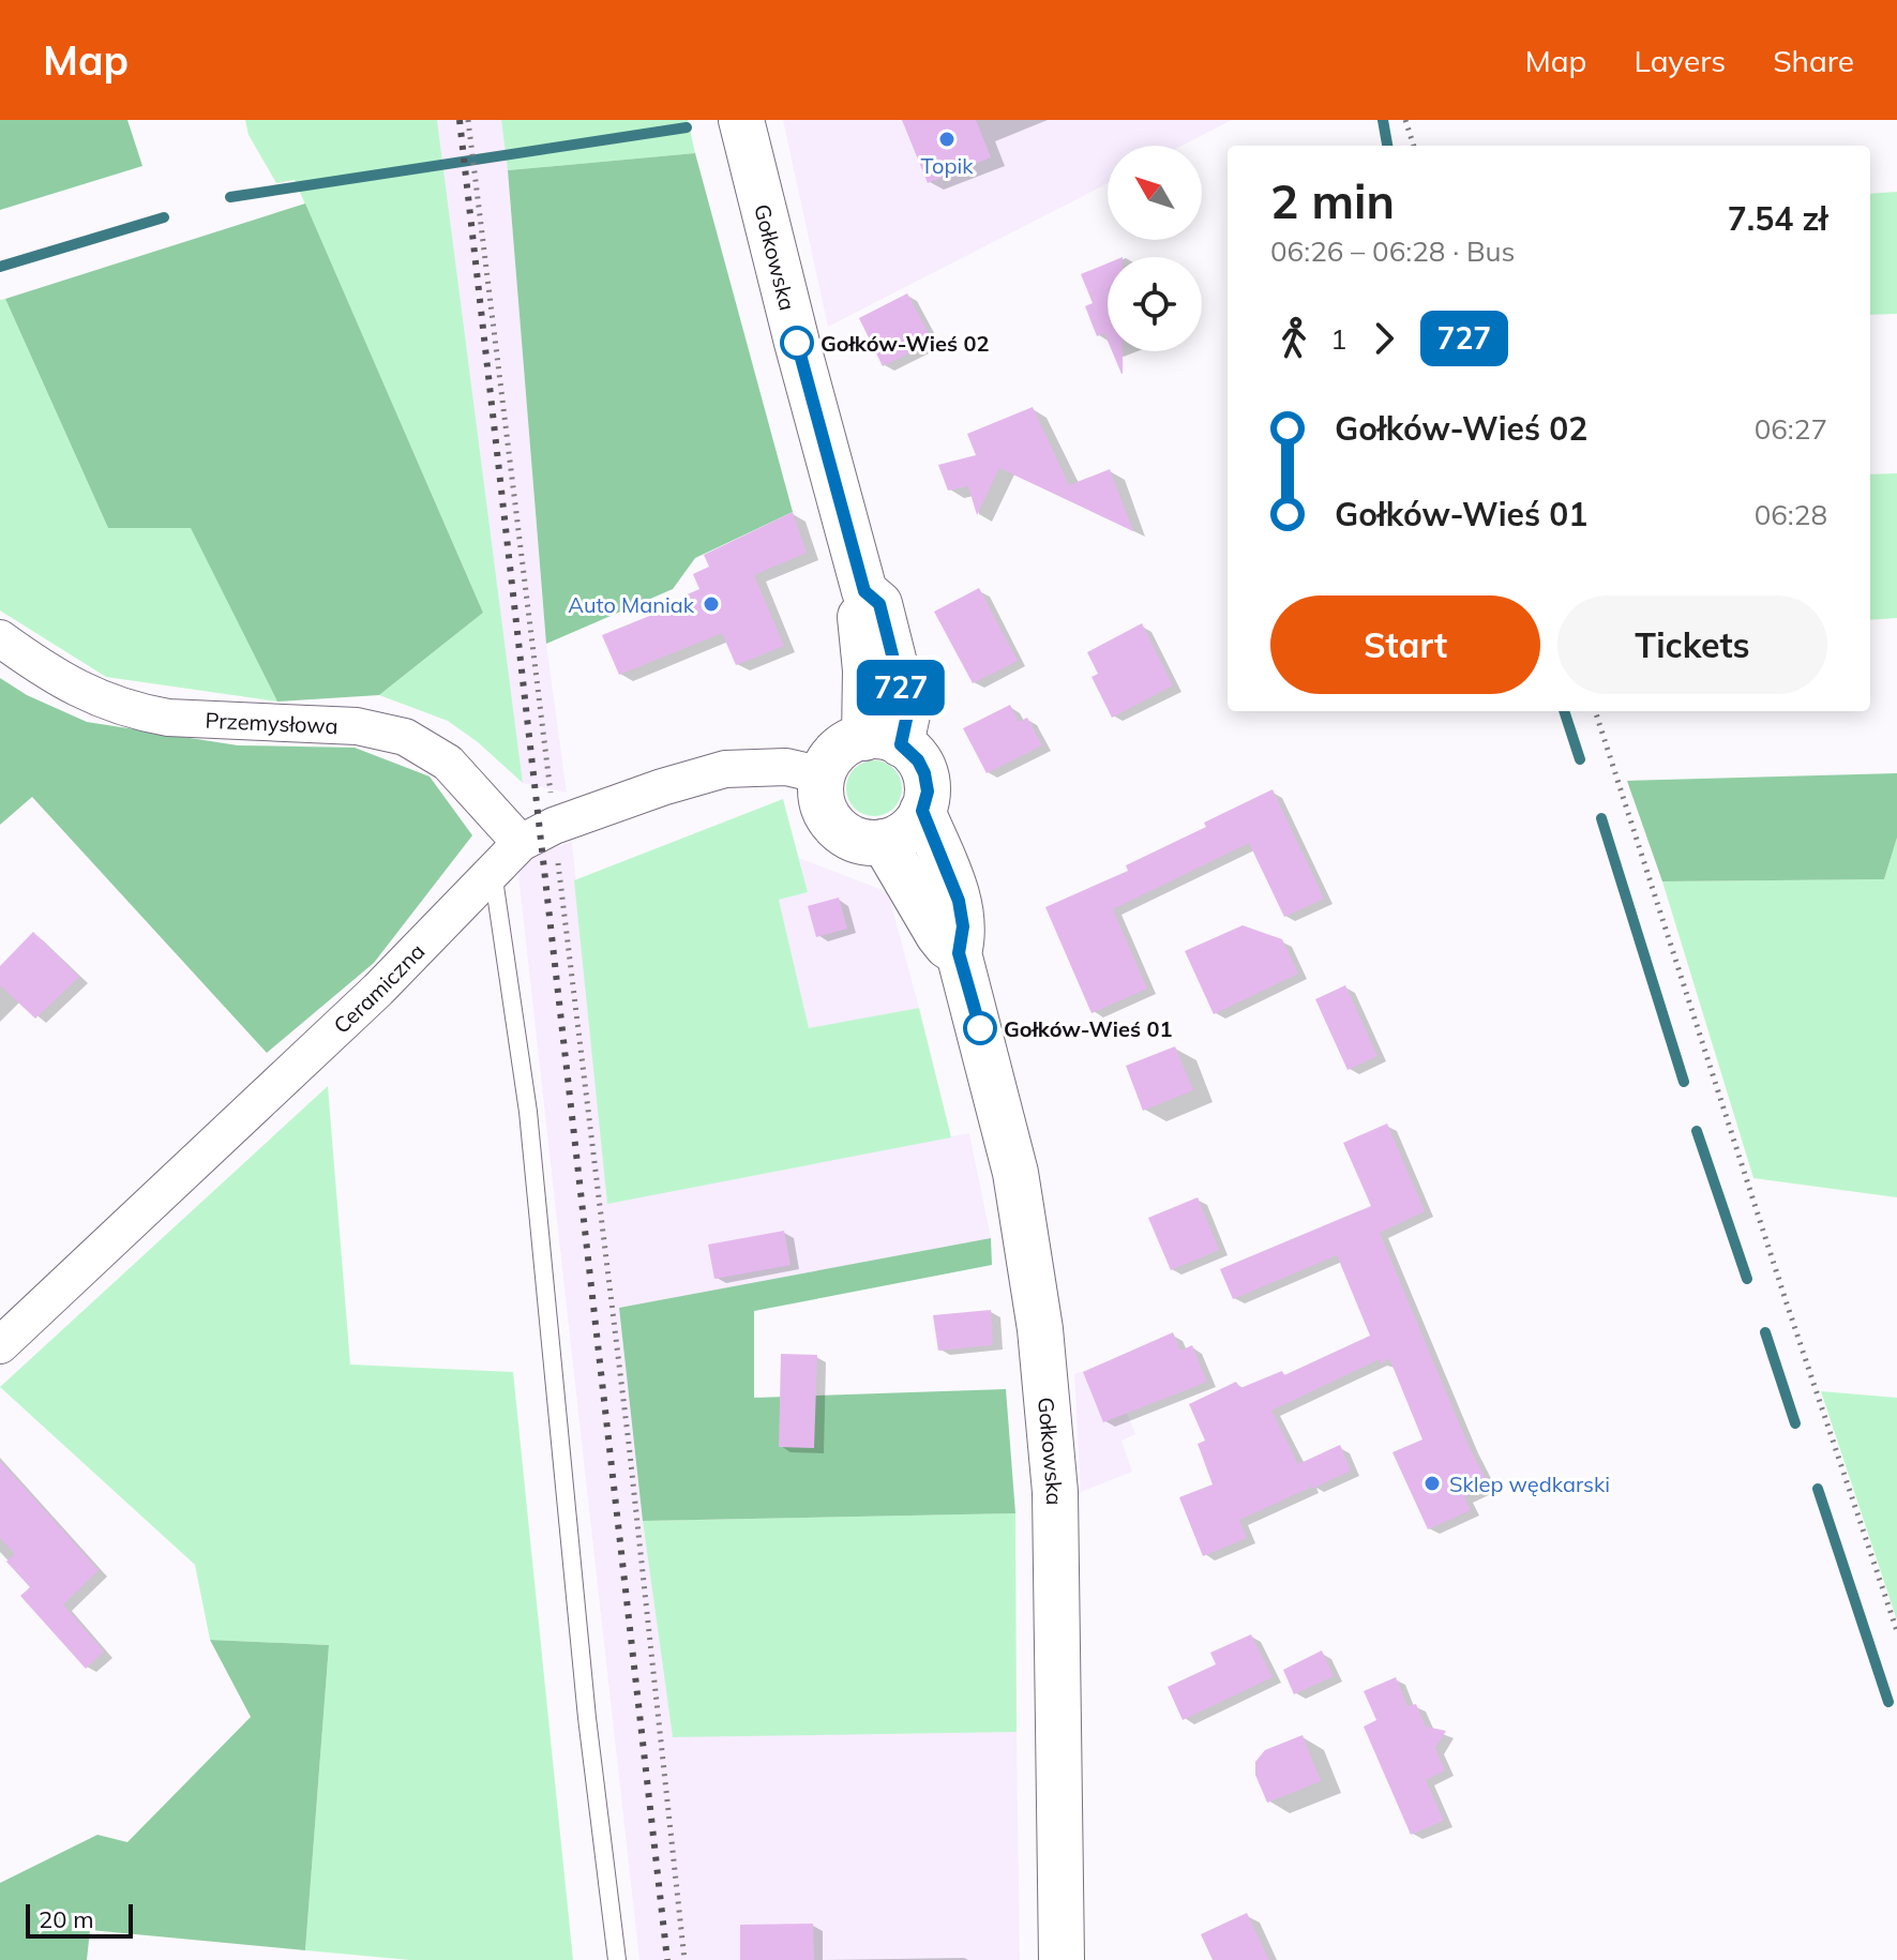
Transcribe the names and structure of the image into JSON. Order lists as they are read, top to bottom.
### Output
{
  "streets": {
    "street": ["Gołkowska", "Przemysłowa", "Ceramiczna"]
  },
  "crossings": [
    ["Gołkowska", "Ceramiczna"],
    ["Przemysłowa", "Ceramiczna"]
  ],
  "places": [
    "Topik",
    "Gołków-Wieś 02",
    "Auto Maniak",
    "Gołków-Wieś 01",
    "Sklep wędkarski"
  ],
  "lines": ["bus line 727"],
  "scale_bar": "20 m",
  "north": "top left",
  "page": {
    "header": "Map",
    "nav": ["Map", "Layers", "Share"],
    "on_map": "727",
    "heading": ["2 min", "06:26 – 06:28 · Bus", "7.54 zł"],
    "legs": ["1", "727"],
    "list": [
      {
        "name": "Gołków-Wieś 02",
        "value": "06:27"
      },
      {
        "name": "Gołków-Wieś 01",
        "value": "06:28"
      }
    ],
    "buttons": ["Start", "Tickets"],
    "scale": "20 m"
  }
}
